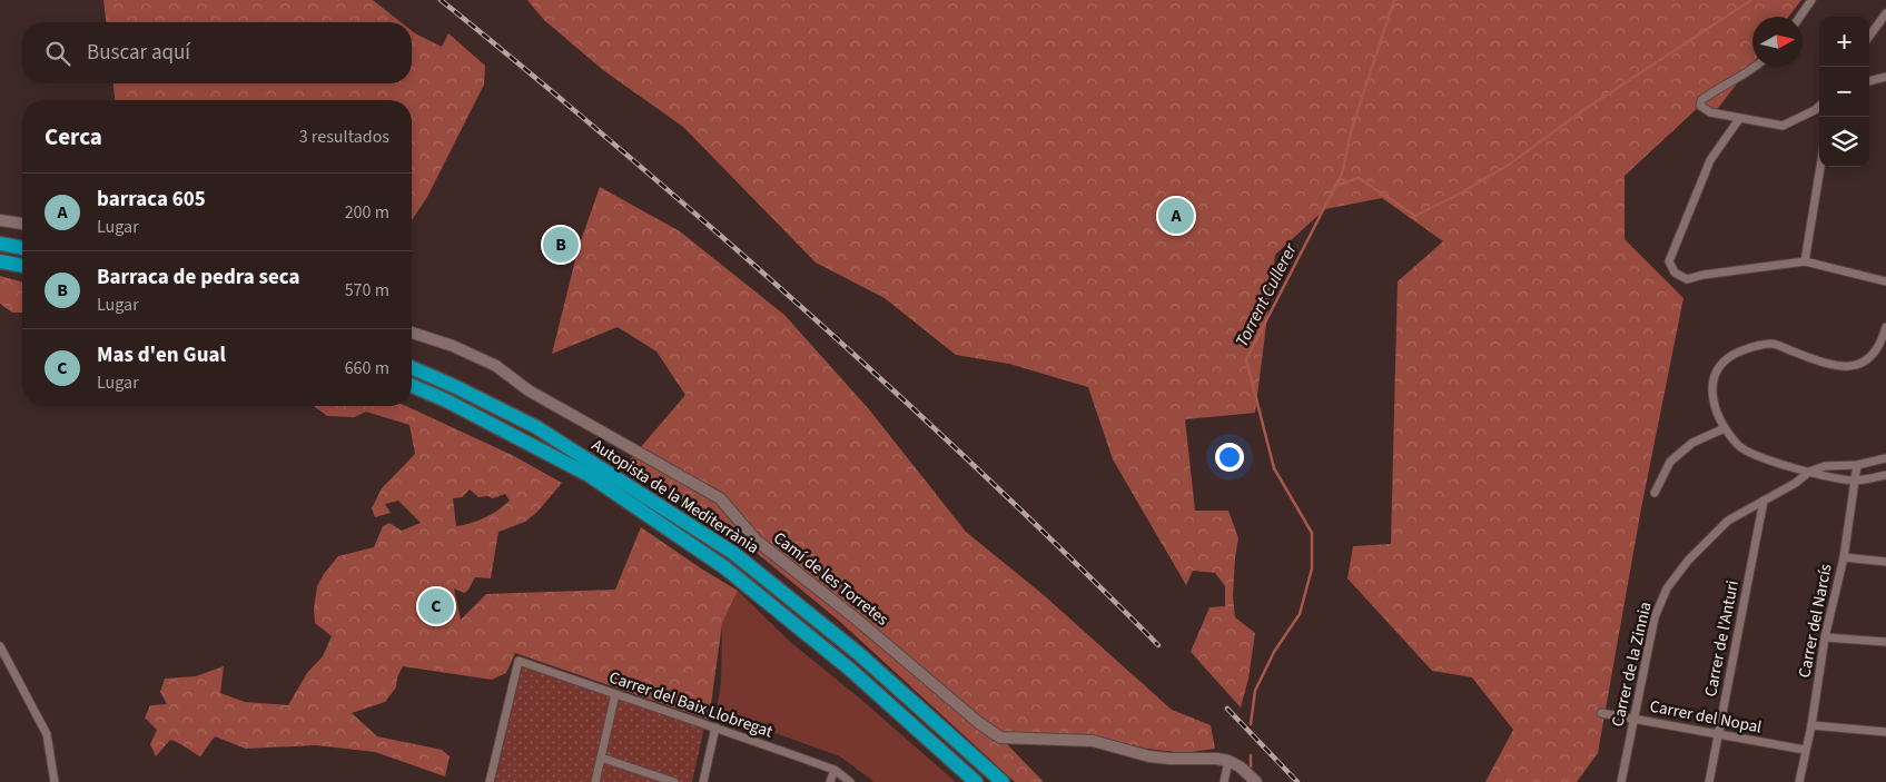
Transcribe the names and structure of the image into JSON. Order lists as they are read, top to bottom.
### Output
{
  "streets": {
    "highway": ["Autopista de la Mediterrània"],
    "street": [
      "Camí de les Torretes",
      "Carrer del Narcís",
      "Carrer de l'Anturi",
      "Carrer de la Zinnia",
      "Carrer del Baix Llobregat",
      "Carrer del Nopal"
    ]
  },
  "crossings": [
    ["Carrer del Narcís", "Carrer de la Zinnia"],
    ["Carrer del Narcís", "Carrer del Nopal"],
    ["Carrer de l'Anturi", "Carrer de la Zinnia"],
    ["Carrer de l'Anturi", "Carrer del Nopal"],
    ["Carrer de la Zinnia", "Carrer del Nopal"]
  ],
  "water": ["Torrent Cullerer"],
  "north": "right",
  "page": {
    "map_buttons": ["+", "−"],
    "search": "Buscar aquí",
    "heading": ["Cerca", "3 resultados"],
    "list": [
      {
        "mark": "A",
        "name": "barraca 605",
        "note": "Lugar",
        "value": "200 m"
      },
      {
        "mark": "B",
        "name": "Barraca de pedra seca",
        "note": "Lugar",
        "value": "570 m"
      },
      {
        "mark": "C",
        "name": "Mas d'en Gual",
        "note": "Lugar",
        "value": "660 m"
      }
    ],
    "pins": ["A", "B", "C"]
  }
}
